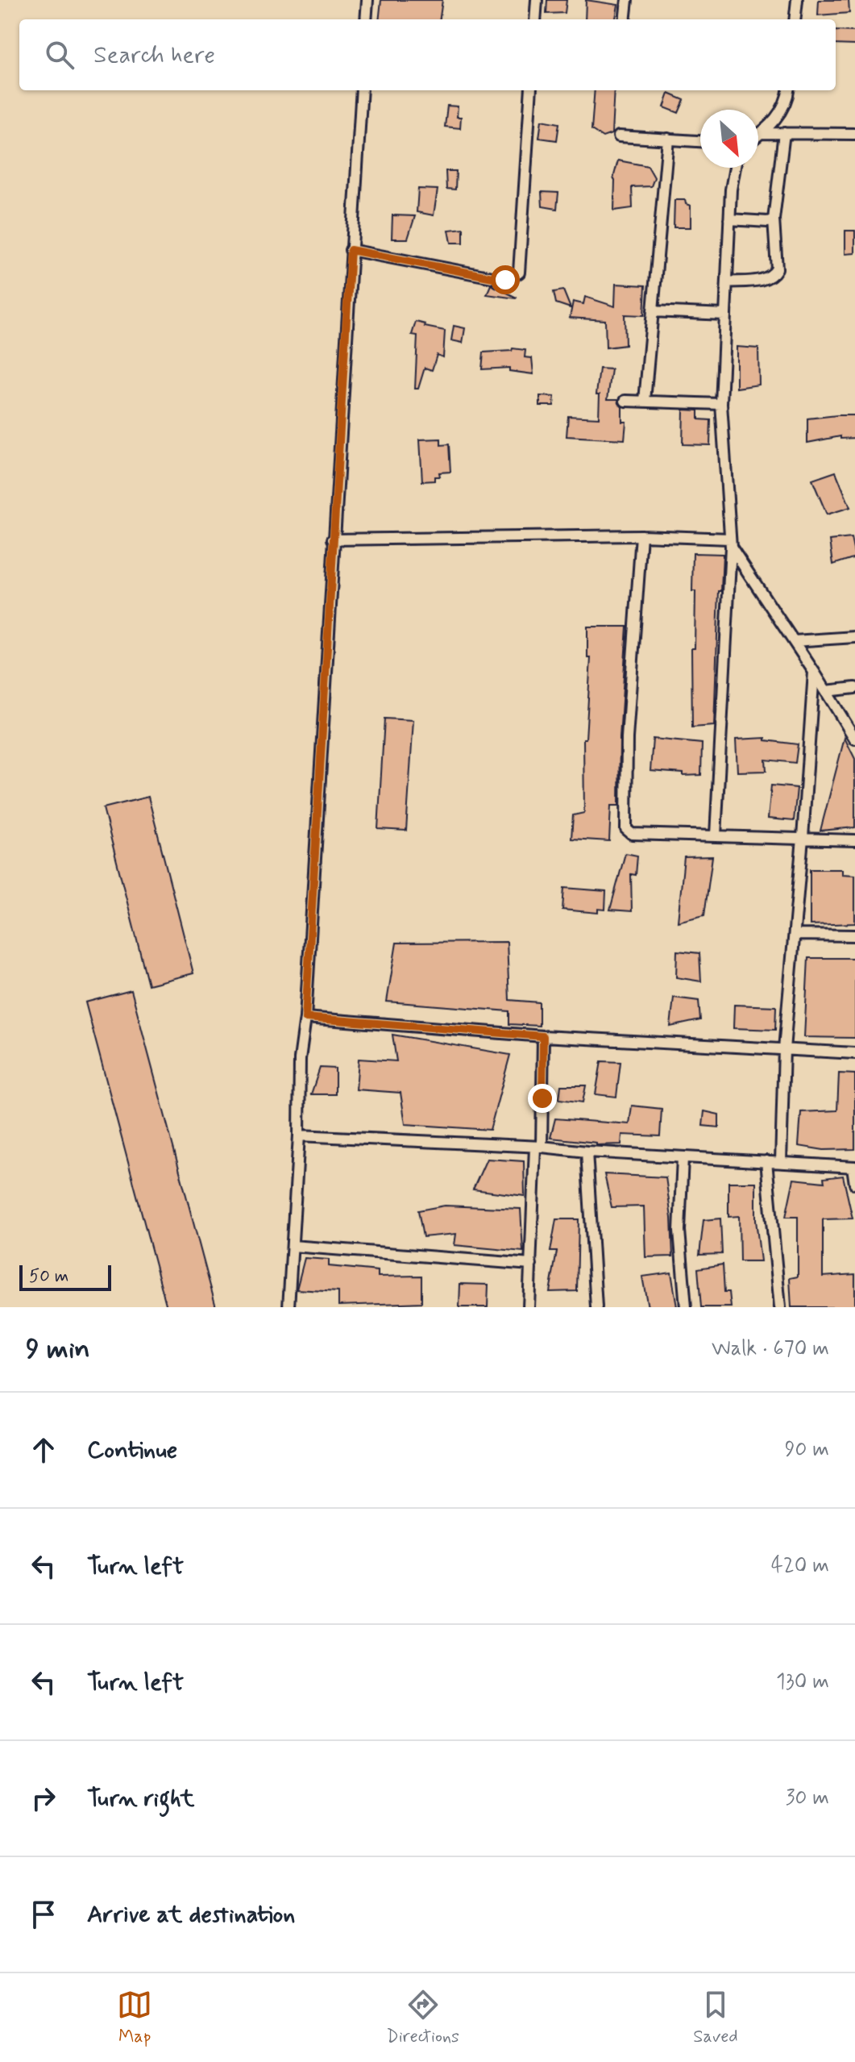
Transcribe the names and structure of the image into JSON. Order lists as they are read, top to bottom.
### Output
{
  "scale_bar": "50 m",
  "north": "bottom right",
  "page": {
    "search": "Search here",
    "scale": "50 m",
    "heading": ["9 min", "Walk · 670 m"],
    "list": [
      ["Continue", "90 m"],
      ["Turn left", "420 m"],
      ["Turn left", "130 m"],
      ["Turn right", "30 m"],
      "Arrive at destination"
    ],
    "nav": ["Map", "Directions", "Saved"]
  }
}
